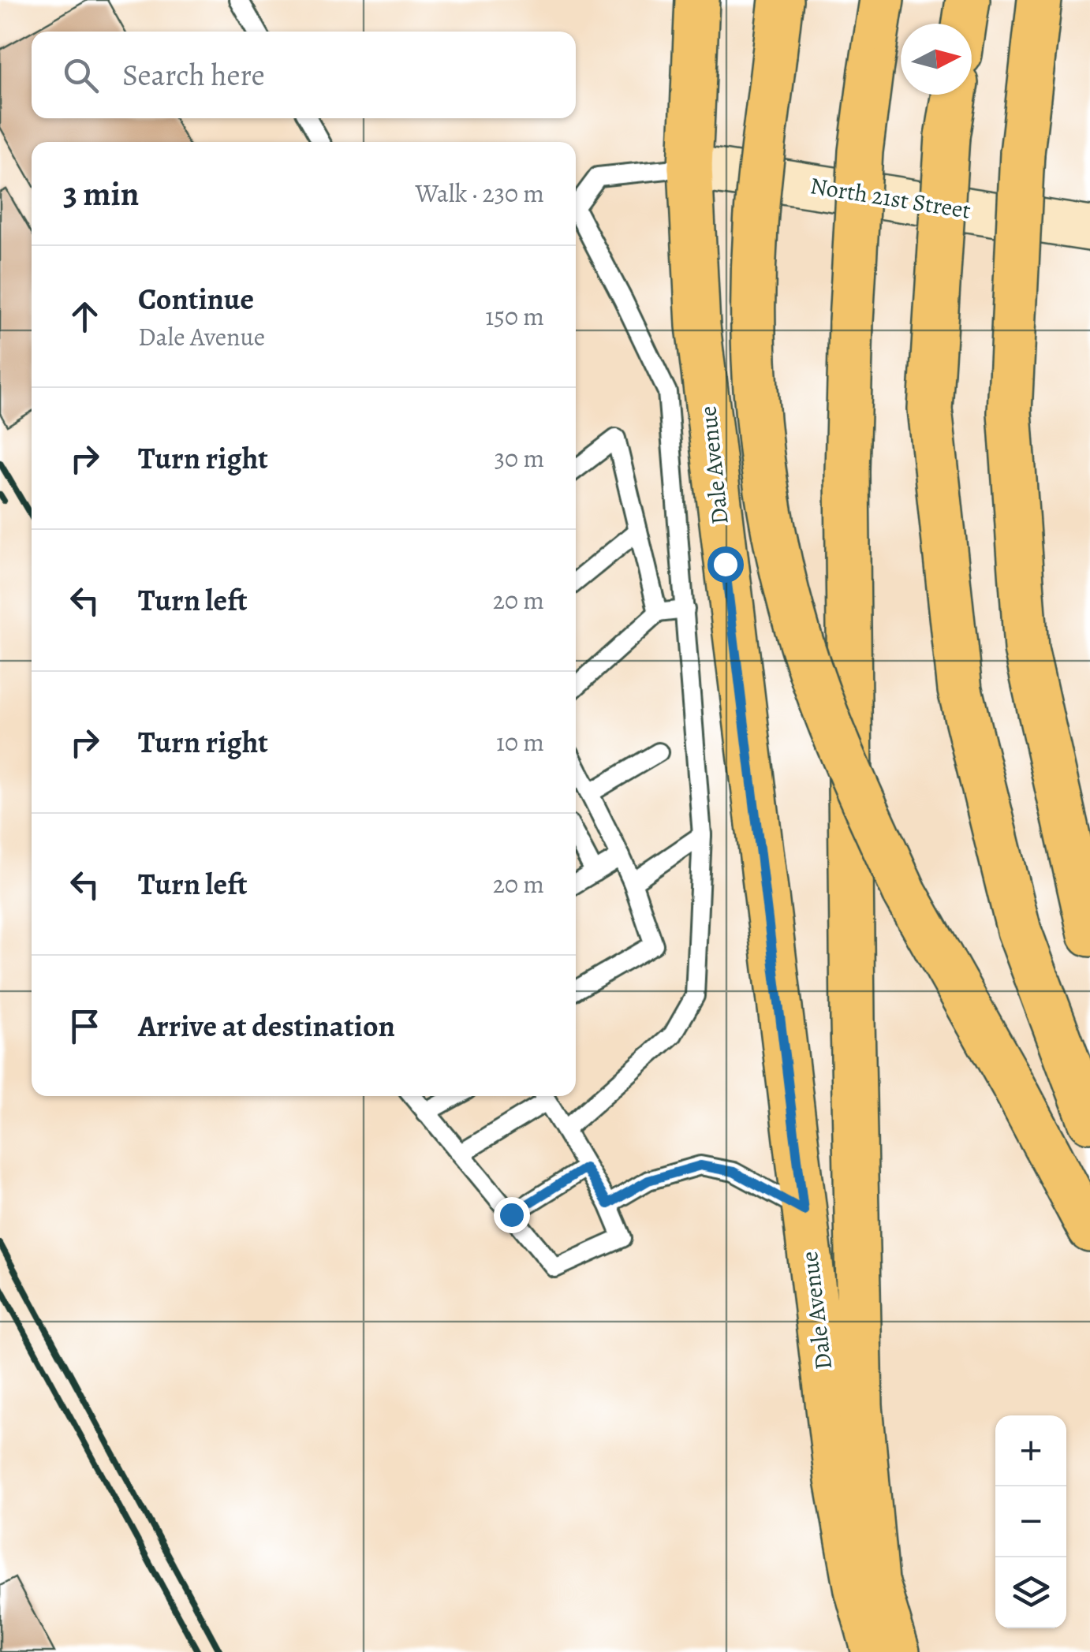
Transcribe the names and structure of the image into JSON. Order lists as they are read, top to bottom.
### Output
{
  "streets": {
    "main road": ["North 21st Street", "Dale Avenue"]
  },
  "crossings": [
    ["North 21st Street", "Dale Avenue"]
  ],
  "north": "right",
  "page": {
    "search": "Search here",
    "heading": ["3 min", "Walk · 230 m"],
    "list": [
      ["Continue", "Dale Avenue", "150 m"],
      ["Turn right", "30 m"],
      ["Turn left", "20 m"],
      ["Turn right", "10 m"],
      ["Turn left", "20 m"],
      "Arrive at destination"
    ],
    "map_buttons": ["+", "−"]
  }
}
